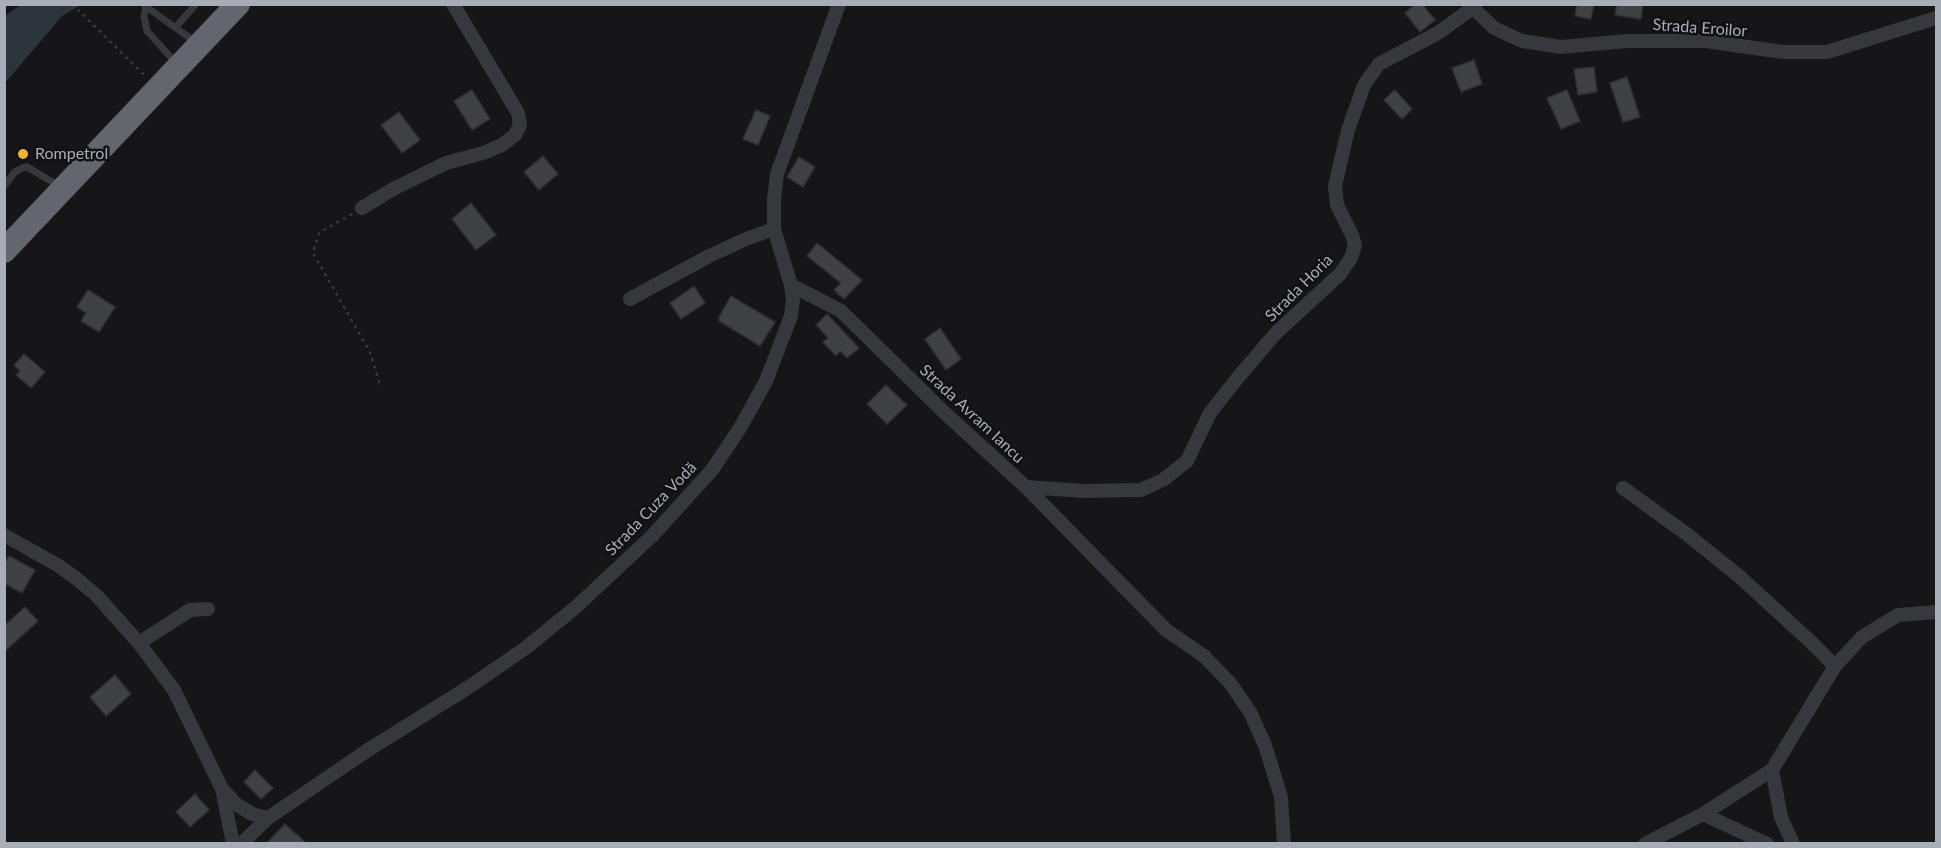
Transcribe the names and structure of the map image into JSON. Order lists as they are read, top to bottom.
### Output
{
  "streets": {
    "street": [
      "Strada Eroilor",
      "Strada Horia",
      "Strada Avram Iancu",
      "Strada Cuza Vodă"
    ]
  },
  "crossings": [
    ["Strada Eroilor", "Strada Horia"],
    ["Strada Horia", "Strada Avram Iancu"],
    ["Strada Avram Iancu", "Strada Cuza Vodă"]
  ],
  "places": ["Rompetrol"]
}
